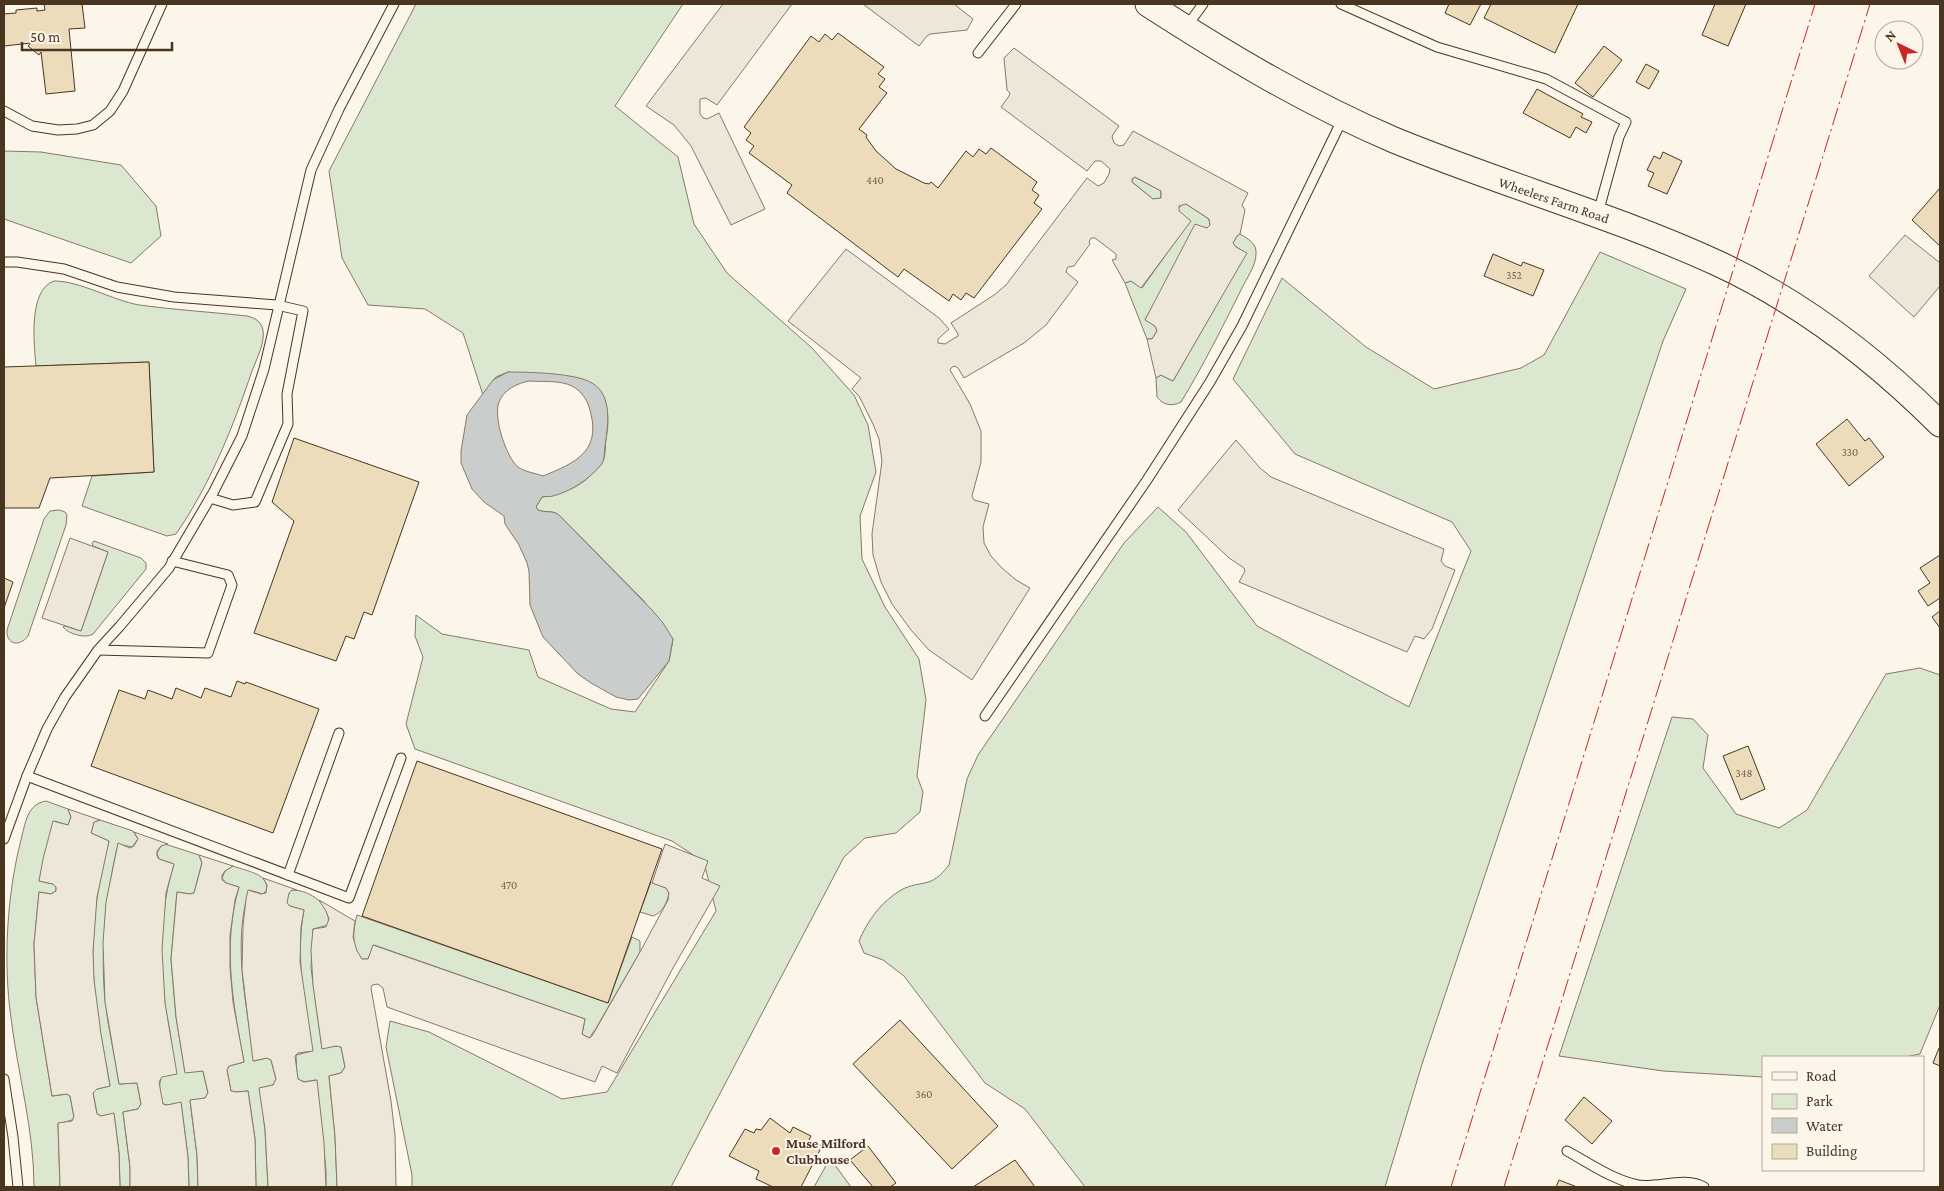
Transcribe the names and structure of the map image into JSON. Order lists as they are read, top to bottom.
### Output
{
  "streets": {
    "main road": ["Wheelers Farm Road"]
  },
  "places": ["Muse Milford Clubhouse"],
  "house_numbers": [
    "440",
    "352",
    "330",
    "348",
    "470",
    "360"
  ],
  "legend": [
    "Road",
    "Park",
    "Water",
    "Building"
  ],
  "scale_bar": "50 m",
  "north": "top left"
}
